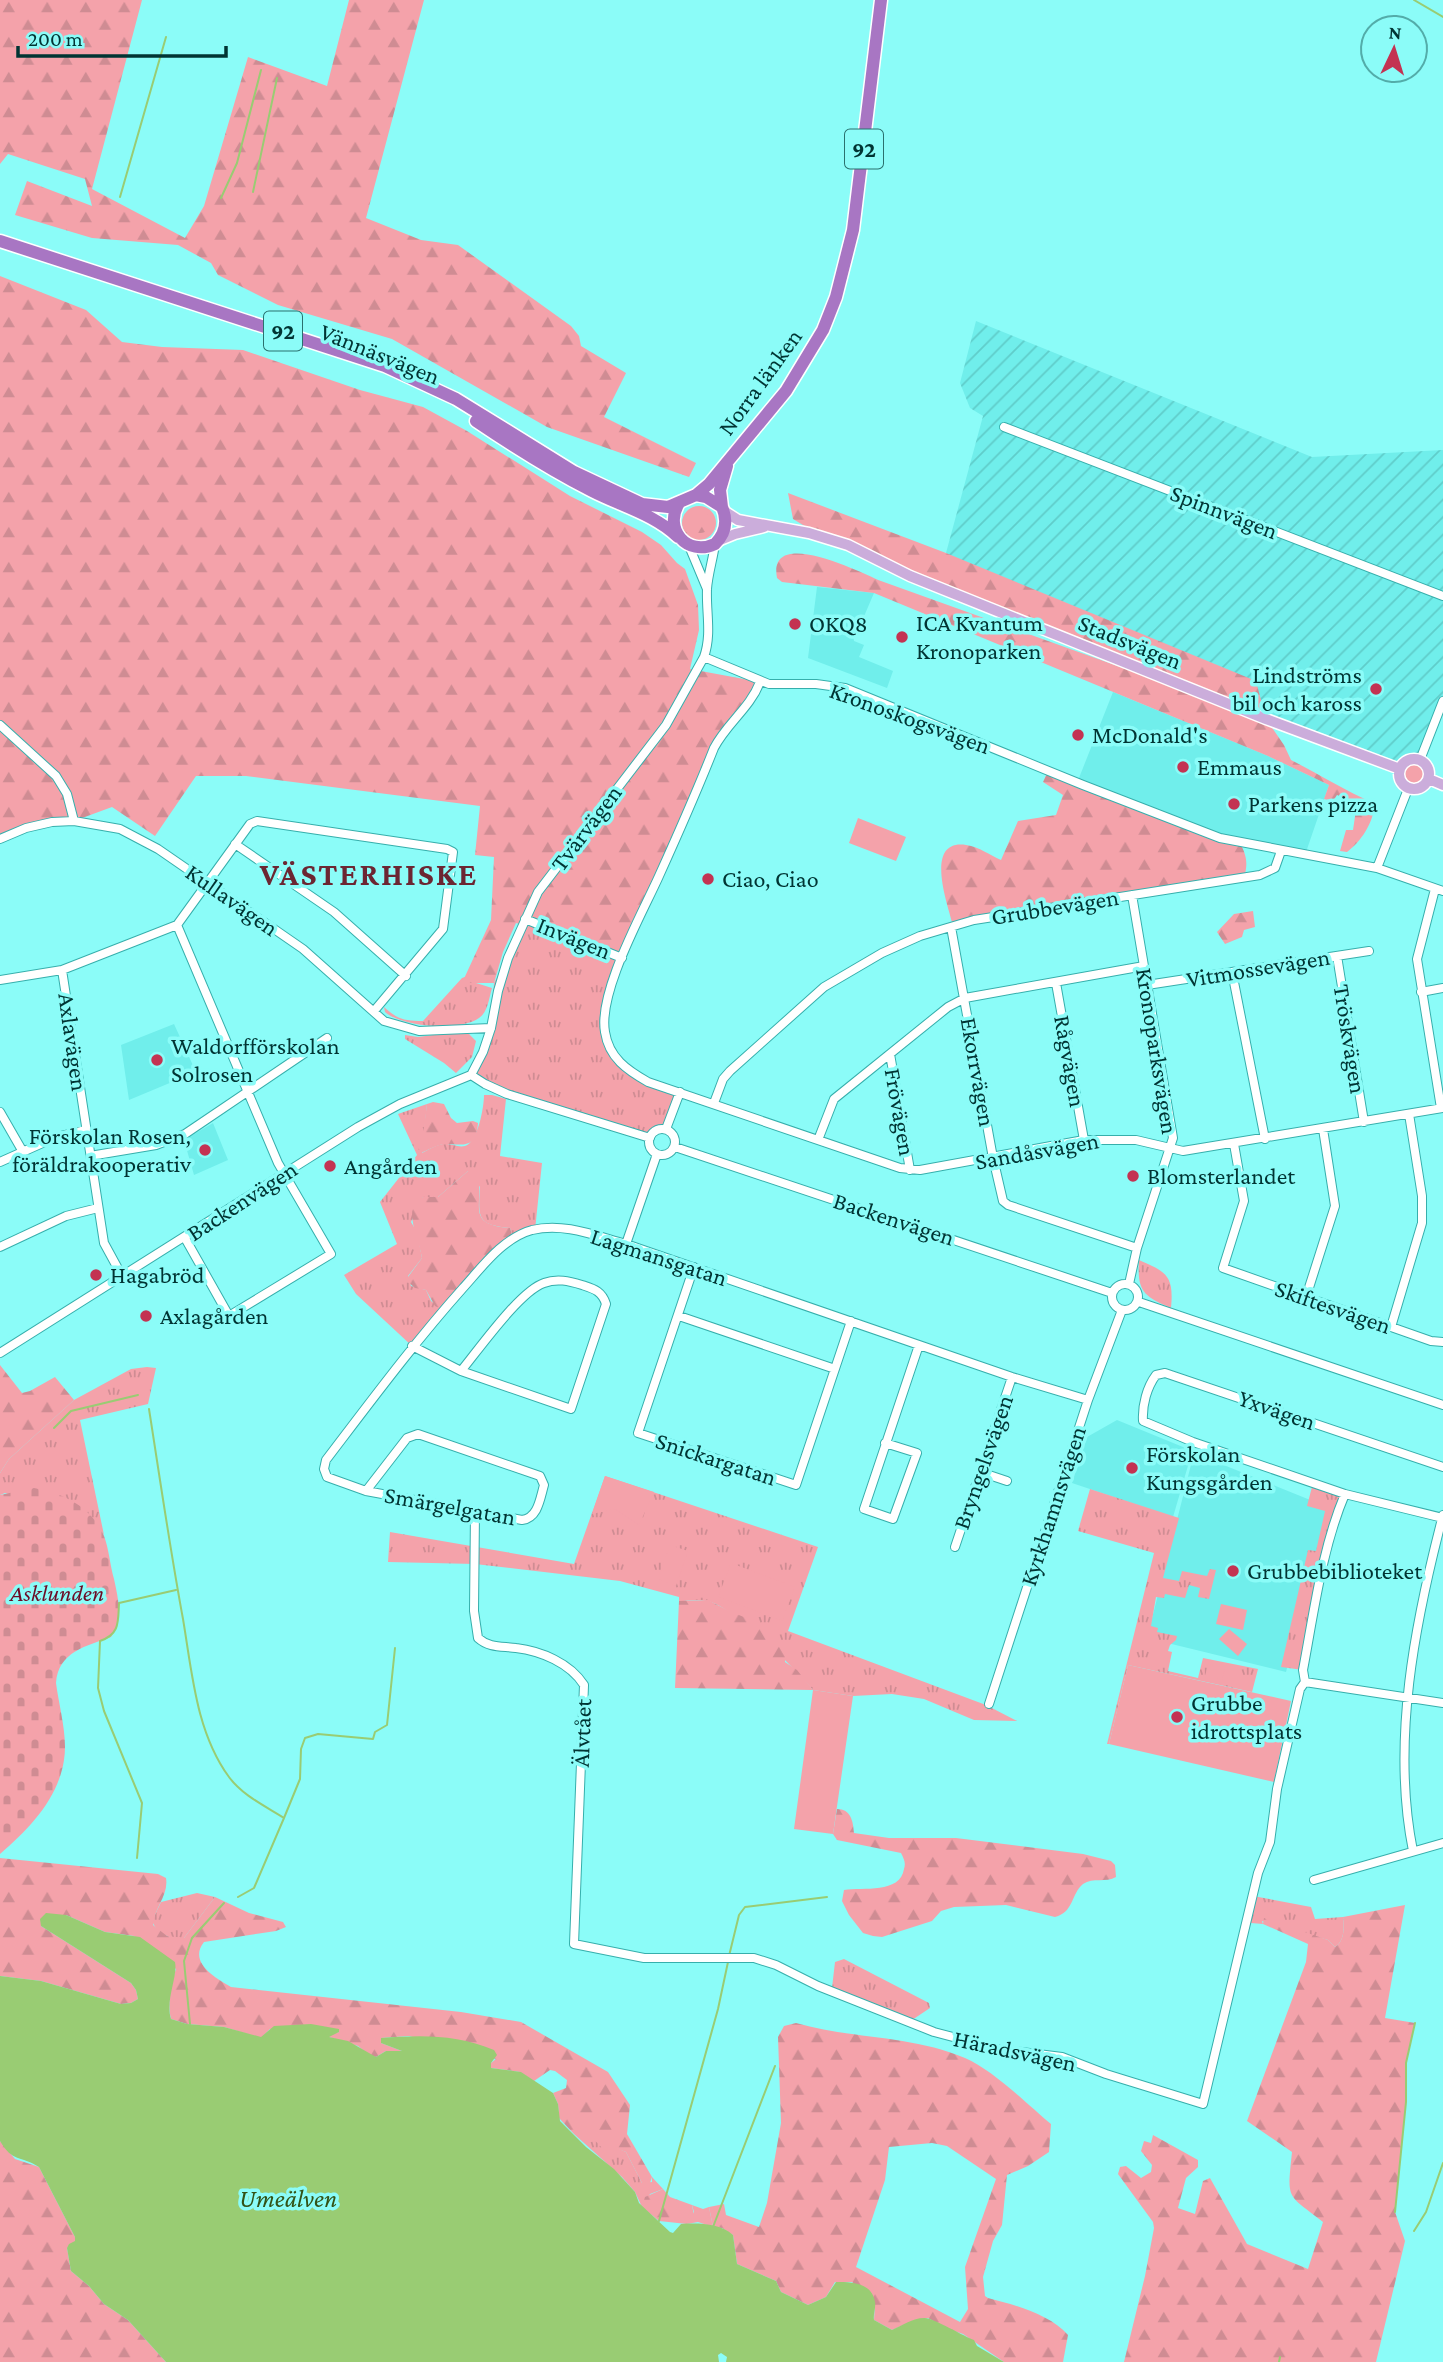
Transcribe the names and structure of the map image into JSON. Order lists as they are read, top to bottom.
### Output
{
  "streets": {
    "highway": ["92", "Vännäsvägen", "Norra länken"],
    "main road": ["Stadsvägen"],
    "street": [
      "Spinnvägen",
      "Kronoskogsvägen",
      "Tvärvägen",
      "Kullavägen",
      "Grubbevägen",
      "Invägen",
      "Vitmossevägen",
      "Tröskvägen",
      "Axlavägen",
      "Kronoparksvägen",
      "Rågvägen",
      "Ekorrvägen",
      "Frövägen",
      "Sandåsvägen",
      "Backenvägen",
      "Lagmansgatan",
      "Skiftesvägen",
      "Yxvägen",
      "Snickargatan",
      "Bryngelsvägen",
      "Smärgelgatan",
      "Kyrkhamnsvägen",
      "Älvtået",
      "Häradsvägen"
    ]
  },
  "crossings": [
    ["92", "Vännäsvägen"],
    ["92", "Norra länken"],
    ["92", "Stadsvägen"],
    ["92", "Tvärvägen"],
    ["Vännäsvägen", "Norra länken"],
    ["Vännäsvägen", "Stadsvägen"],
    ["Vännäsvägen", "Tvärvägen"],
    ["Norra länken", "Stadsvägen"],
    ["Norra länken", "Tvärvägen"],
    ["Stadsvägen", "Tvärvägen"],
    ["Kronoskogsvägen", "Tvärvägen"],
    ["Kronoskogsvägen", "Grubbevägen"],
    ["Tvärvägen", "Kullavägen"],
    ["Tvärvägen", "Invägen"],
    ["Tvärvägen", "Backenvägen"],
    ["Grubbevägen", "Kronoparksvägen"],
    ["Grubbevägen", "Ekorrvägen"],
    ["Grubbevägen", "Sandåsvägen"],
    ["Vitmossevägen", "Tröskvägen"],
    ["Vitmossevägen", "Kronoparksvägen"],
    ["Tröskvägen", "Sandåsvägen"],
    ["Axlavägen", "Backenvägen"],
    ["Kronoparksvägen", "Ekorrvägen"],
    ["Kronoparksvägen", "Sandåsvägen"],
    ["Kronoparksvägen", "Backenvägen"],
    ["Kronoparksvägen", "Kyrkhamnsvägen"],
    ["Rågvägen", "Sandåsvägen"],
    ["Ekorrvägen", "Sandåsvägen"],
    ["Frövägen", "Sandåsvägen"],
    ["Sandåsvägen", "Skiftesvägen"],
    ["Backenvägen", "Kyrkhamnsvägen"],
    ["Lagmansgatan", "Snickargatan"],
    ["Lagmansgatan", "Bryngelsvägen"],
    ["Lagmansgatan", "Smärgelgatan"],
    ["Lagmansgatan", "Kyrkhamnsvägen"],
    ["Smärgelgatan", "Älvtået"],
    ["Älvtået", "Häradsvägen"]
  ],
  "districts": ["VÄSTERHISKE"],
  "water": ["Umeälven"],
  "parks": ["Asklunden"],
  "places": [
    "OKQ8",
    "ICA Kvantum Kronoparken",
    "Lindströms bil och kaross",
    "McDonald's",
    "Emmaus",
    "Parkens pizza",
    "Ciao, Ciao",
    "Waldorfförskolan Solrosen",
    "Förskolan Rosen, föräldrakooperativ",
    "Angården",
    "Blomsterlandet",
    "Hagabröd",
    "Axlagården",
    "Förskolan Kungsgården",
    "Grubbebiblioteket",
    "Grubbe idrottsplats"
  ],
  "scale_bar": "200 m",
  "north": "top"
}
